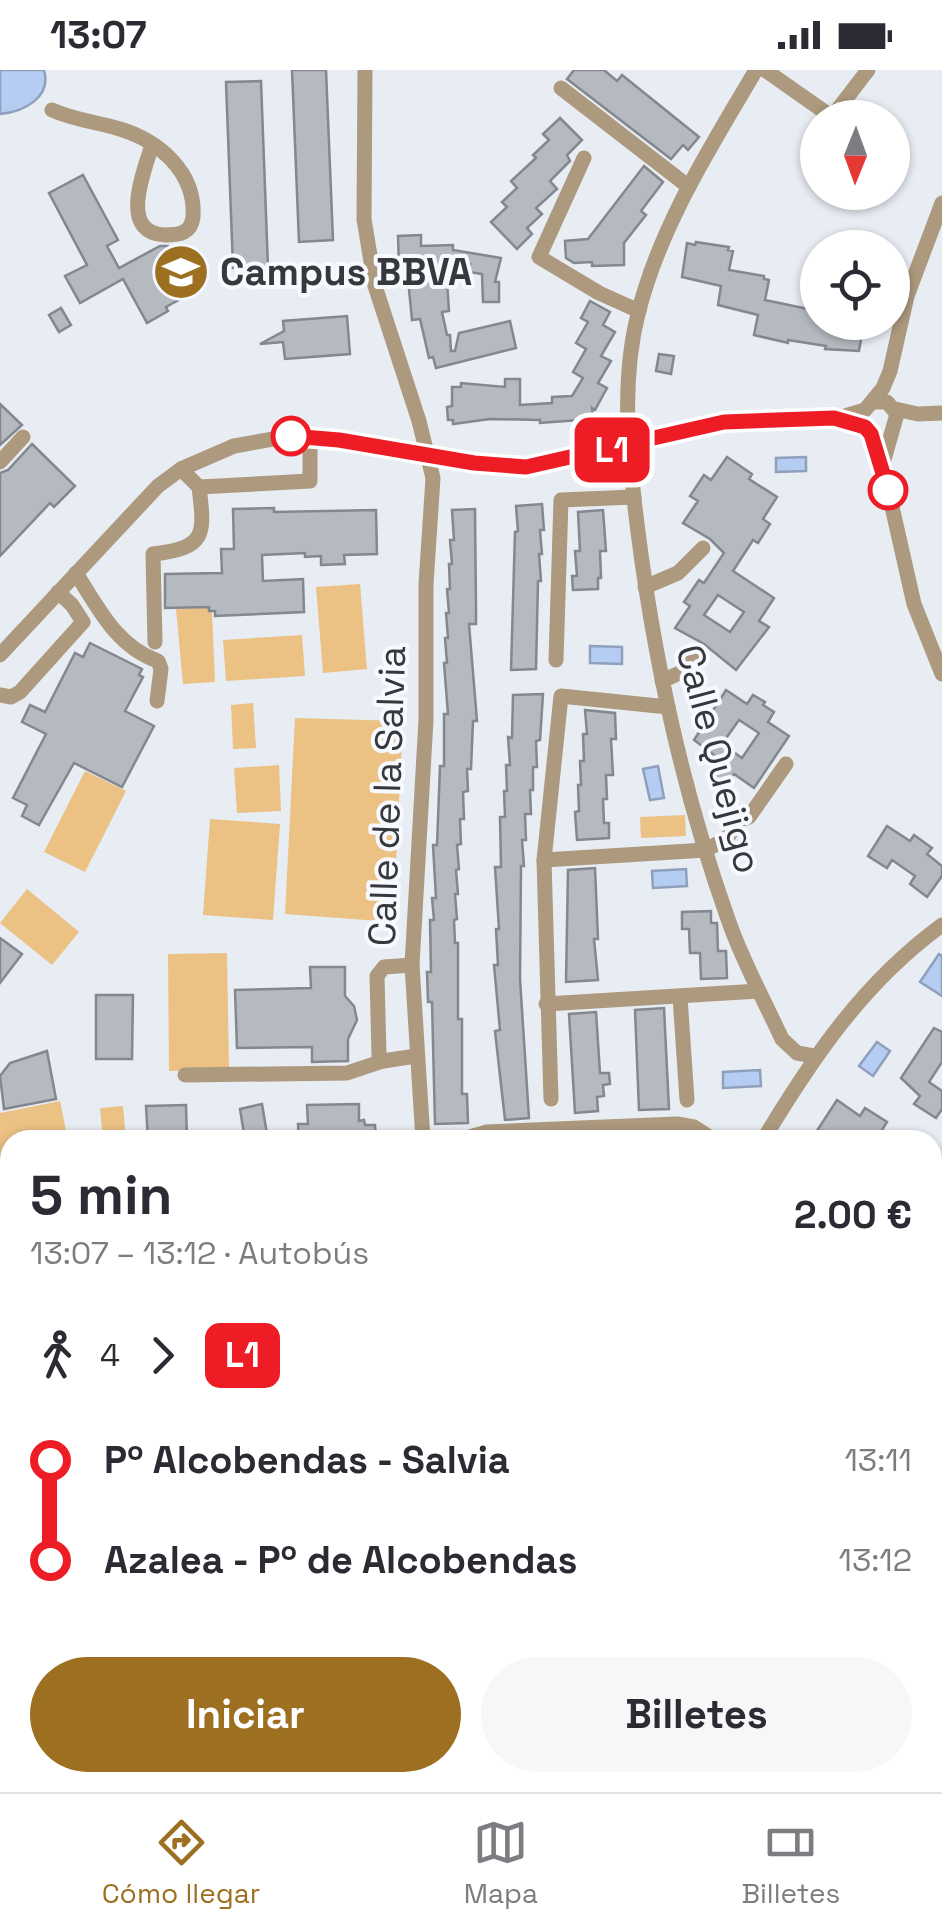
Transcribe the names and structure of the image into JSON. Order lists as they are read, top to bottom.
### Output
{
  "streets": {
    "street": ["Calle Quejigo", "Calle de la Salvia"]
  },
  "places": {
    "school or university": ["Campus BBVA"]
  },
  "lines": ["bus line L1"],
  "north": "bottom",
  "page": {
    "status": "13:07",
    "on_map": "L1",
    "heading": ["5 min", "13:07 – 13:12 · Autobús", "2.00 €"],
    "legs": ["4", "L1"],
    "list": [
      {
        "name": "Pº Alcobendas - Salvia",
        "value": "13:11"
      },
      {
        "name": "Azalea - Pº de Alcobendas",
        "value": "13:12"
      }
    ],
    "buttons": ["Iniciar", "Billetes"],
    "tabs": ["Cómo llegar", "Mapa", "Billetes"]
  }
}
